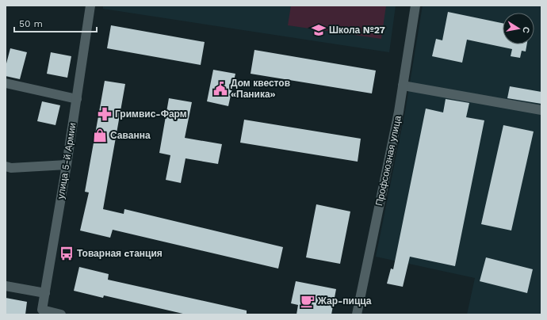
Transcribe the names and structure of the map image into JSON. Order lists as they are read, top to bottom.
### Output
{
  "streets": {
    "main road": ["улица 5-й Армии", "Профсоюзная улица"]
  },
  "places": {
    "school or university": ["Школа №27"],
    "public building": ["Дом квестов «Паника»"],
    "pharmacy": ["Гримвис-Фарм"],
    "shop": ["Саванна"],
    "bus stop": ["Товарная cтанция"],
    "cafe": ["Жар-пицца"]
  },
  "scale_bar": "50 m",
  "north": "right"
}
